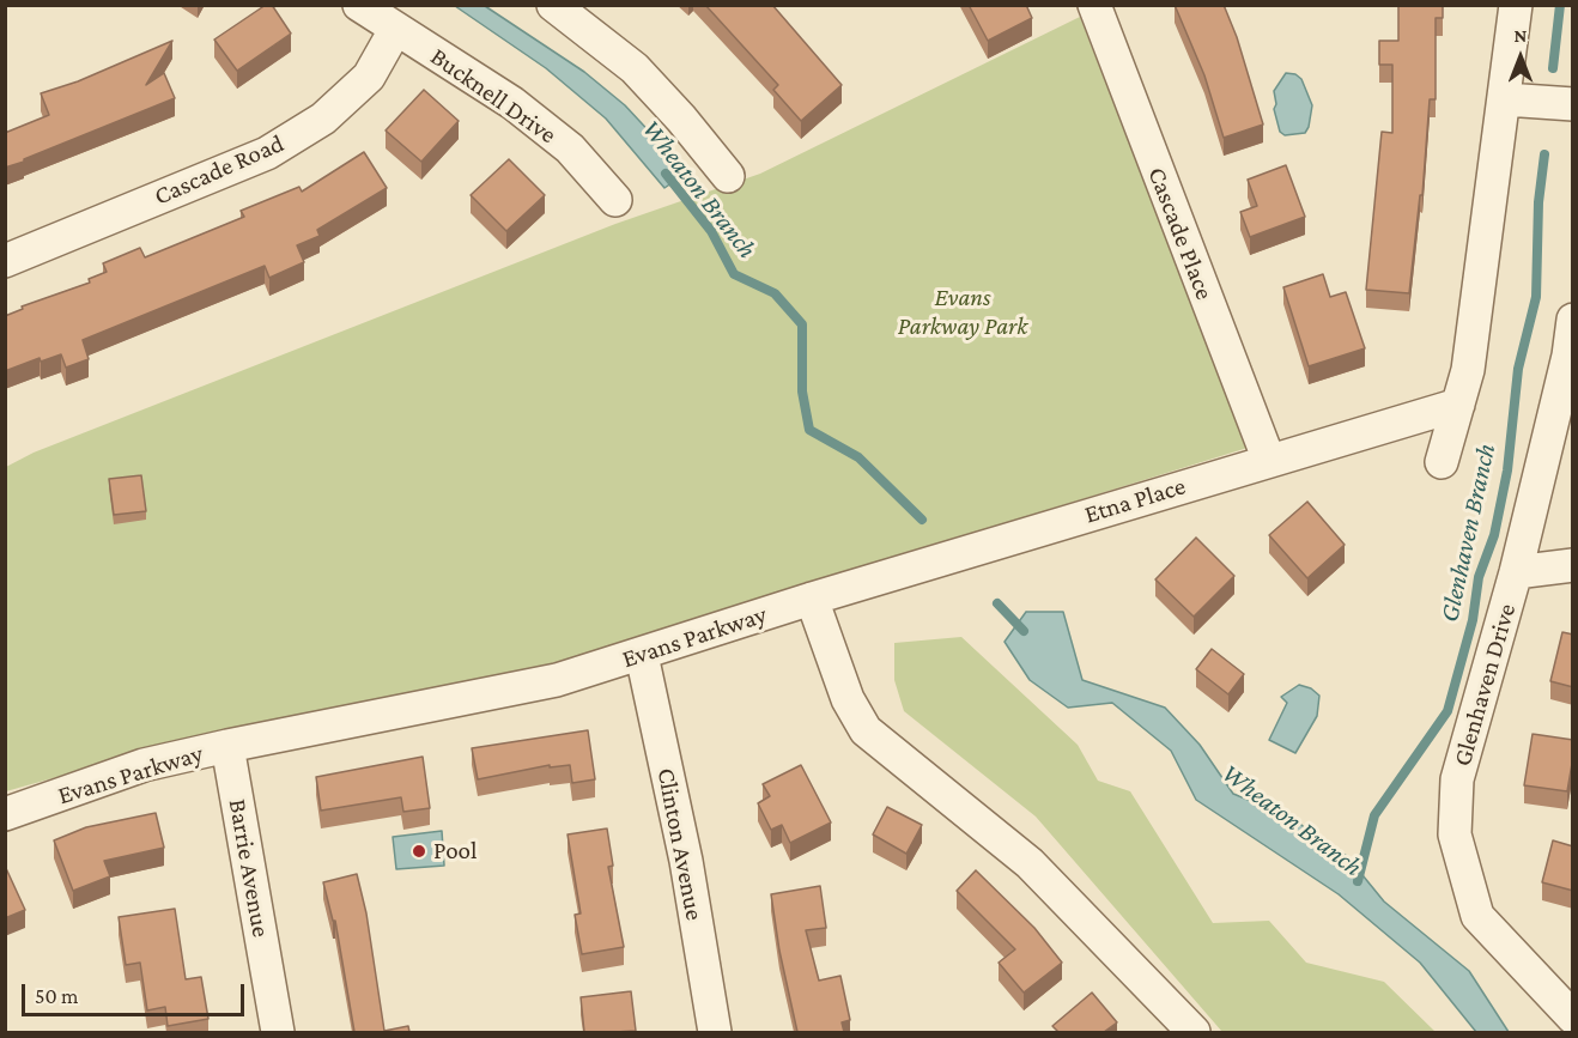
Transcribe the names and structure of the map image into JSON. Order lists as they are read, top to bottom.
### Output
{
  "streets": {
    "street": [
      "Bucknell Drive",
      "Cascade Road",
      "Cascade Place",
      "Etna Place",
      "Evans Parkway",
      "Glenhaven Drive",
      "Clinton Avenue",
      "Barrie Avenue"
    ]
  },
  "crossings": [
    ["Bucknell Drive", "Cascade Road"],
    ["Cascade Place", "Etna Place"],
    ["Etna Place", "Evans Parkway"],
    ["Evans Parkway", "Clinton Avenue"],
    ["Evans Parkway", "Barrie Avenue"]
  ],
  "water": ["Wheaton Branch", "Glenhaven Branch"],
  "parks": ["Evans Parkway Park"],
  "places": ["Pool"],
  "scale_bar": "50 m",
  "north": "top"
}
